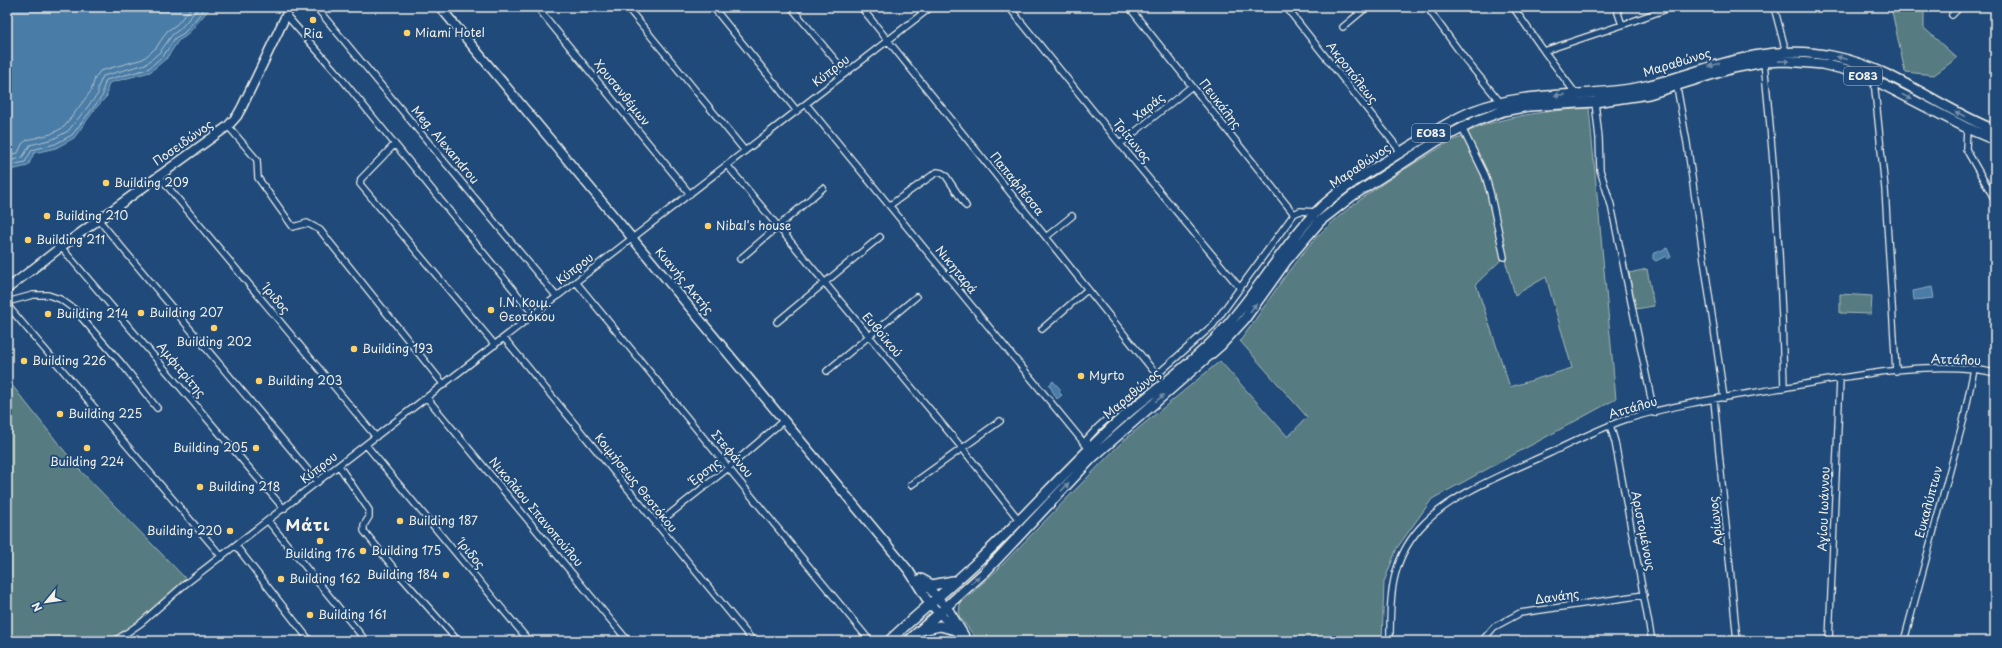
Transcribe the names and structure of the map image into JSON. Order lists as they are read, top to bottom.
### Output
{
  "streets": {
    "main road": ["Μαραθώνος", "ΕΟ83"],
    "street": [
      "Κύπρου",
      "Ακροπόλεως",
      "Χρυσανθέμων",
      "Πευκάλης",
      "Χαράς",
      "Τρίτωνος",
      "Ποσειδώνος",
      "Meg. Alexandrou",
      "Παπαφλέσσα",
      "Νικηταρά",
      "Κυανής Ακτής",
      "Ίριδος",
      "Ευβοϊκού",
      "Αττάλου",
      "Αμφιτρίτης",
      "Στεφάνου",
      "Έρσης",
      "Κοιμήσεως Θεοτόκου",
      "Ευκαλύπτων",
      "Αγίου Ιωάννου",
      "Νικολάου Σπανοπούλου",
      "Αρίωνος",
      "Αριστομένους",
      "Δανάης"
    ]
  },
  "crossings": [
    ["Μαραθώνος", "Ακροπόλεως"],
    ["Μαραθώνος", "Νικηταρά"],
    ["Μαραθώνος", "Κυανής Ακτής"],
    ["Μαραθώνος", "Ευβοϊκού"],
    ["Κύπρου", "Χρυσανθέμων"],
    ["Κύπρου", "Meg. Alexandrou"],
    ["Κύπρου", "Παπαφλέσσα"],
    ["Κύπρου", "Νικηταρά"],
    ["Κύπρου", "Κυανής Ακτής"],
    ["Κύπρου", "Ίριδος"],
    ["Κύπρου", "Ευβοϊκού"],
    ["Κύπρου", "Αμφιτρίτης"],
    ["Κύπρου", "Στεφάνου"],
    ["Κύπρου", "Κοιμήσεως Θεοτόκου"],
    ["Κύπρου", "Νικολάου Σπανοπούλου"],
    ["Πευκάλης", "Χαράς"],
    ["Χαράς", "Τρίτωνος"],
    ["Ποσειδώνος", "Ίριδος"],
    ["Ποσειδώνος", "Αμφιτρίτης"],
    ["Κυανής Ακτής", "Έρσης"],
    ["Αττάλου", "Ευκαλύπτων"],
    ["Αττάλου", "Αγίου Ιωάννου"],
    ["Αττάλου", "Αρίωνος"],
    ["Αττάλου", "Αριστομένους"],
    ["Στεφάνου", "Έρσης"],
    ["Έρσης", "Κοιμήσεως Θεοτόκου"],
    ["Αριστομένους", "Δανάης"]
  ],
  "districts": ["Μάτι"],
  "places": [
    "Ria",
    "Miami Hotel",
    "Building 209",
    "Building 210",
    "Nibal's house",
    "Building 211",
    "Ι.Ν. Κοιμ. Θεοτόκου",
    "Building 207",
    "Building 214",
    "Building 202",
    "Building 193",
    "Building 226",
    "Myrto",
    "Building 203",
    "Building 225",
    "Building 224",
    "Building 205",
    "Building 218",
    "Building 187",
    "Building 220",
    "Building 176",
    "Building 175",
    "Building 184",
    "Building 162",
    "Building 161"
  ],
  "north": "bottom left"
}
